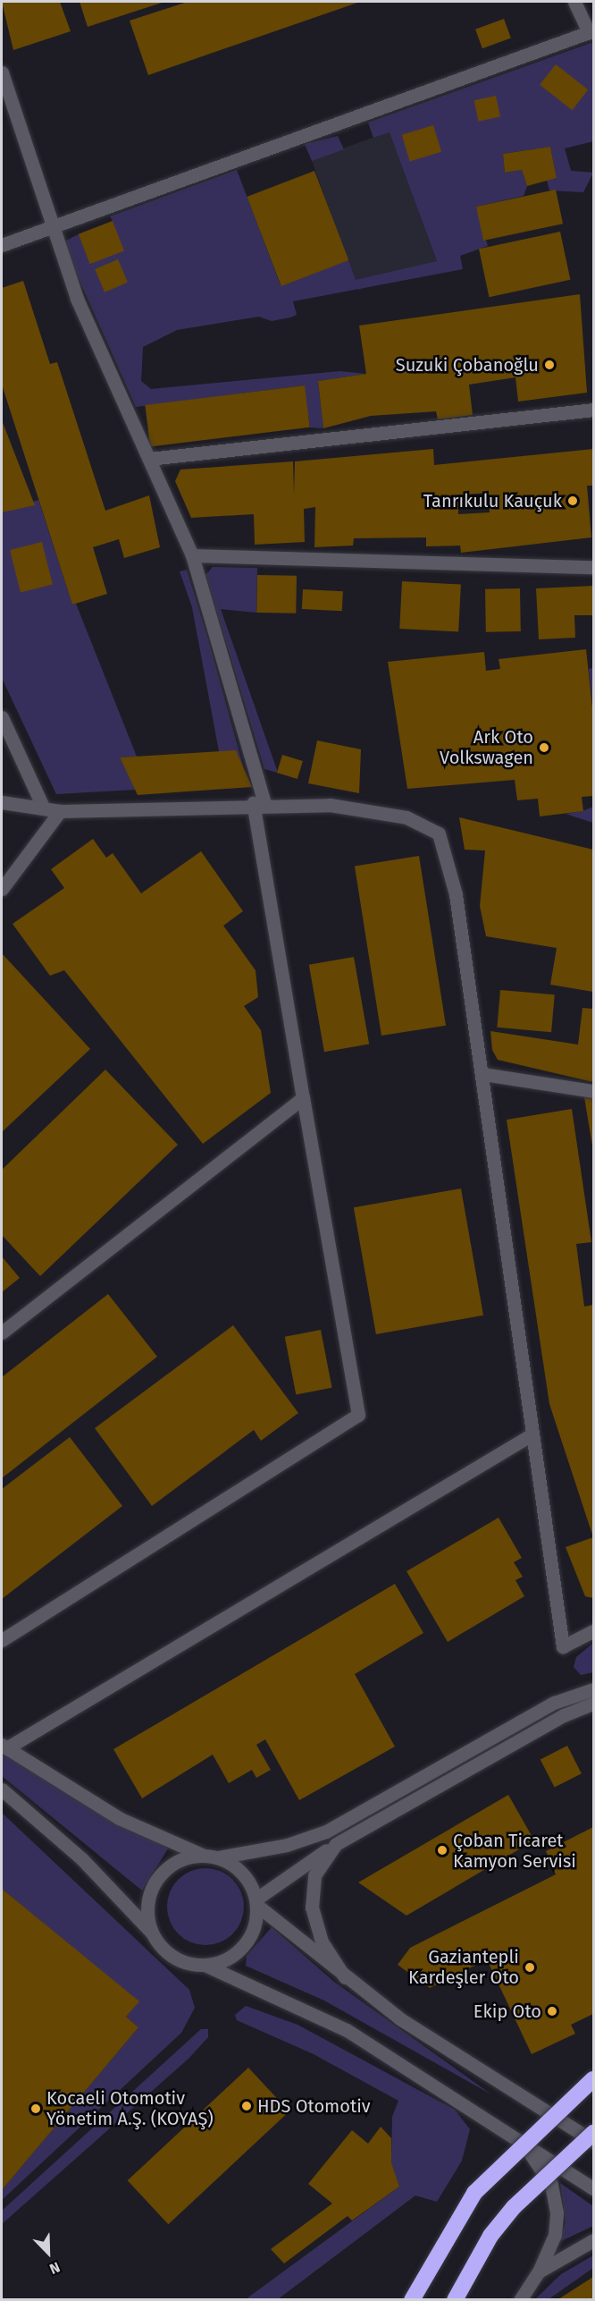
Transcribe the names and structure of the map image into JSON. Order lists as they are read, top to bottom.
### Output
{
  "places": [
    "Suzuki Çobanoğlu",
    "Tanrıkulu Kauçuk",
    "Ark Oto Volkswagen",
    "Çoban Ticaret Kamyon Servisi",
    "Gaziantepli Kardeşler Oto",
    "Ekip Oto",
    "HDS Otomotiv",
    "Kocaeli Otomotiv Yönetim A.Ş. (KOYAŞ)"
  ],
  "north": "bottom right"
}
